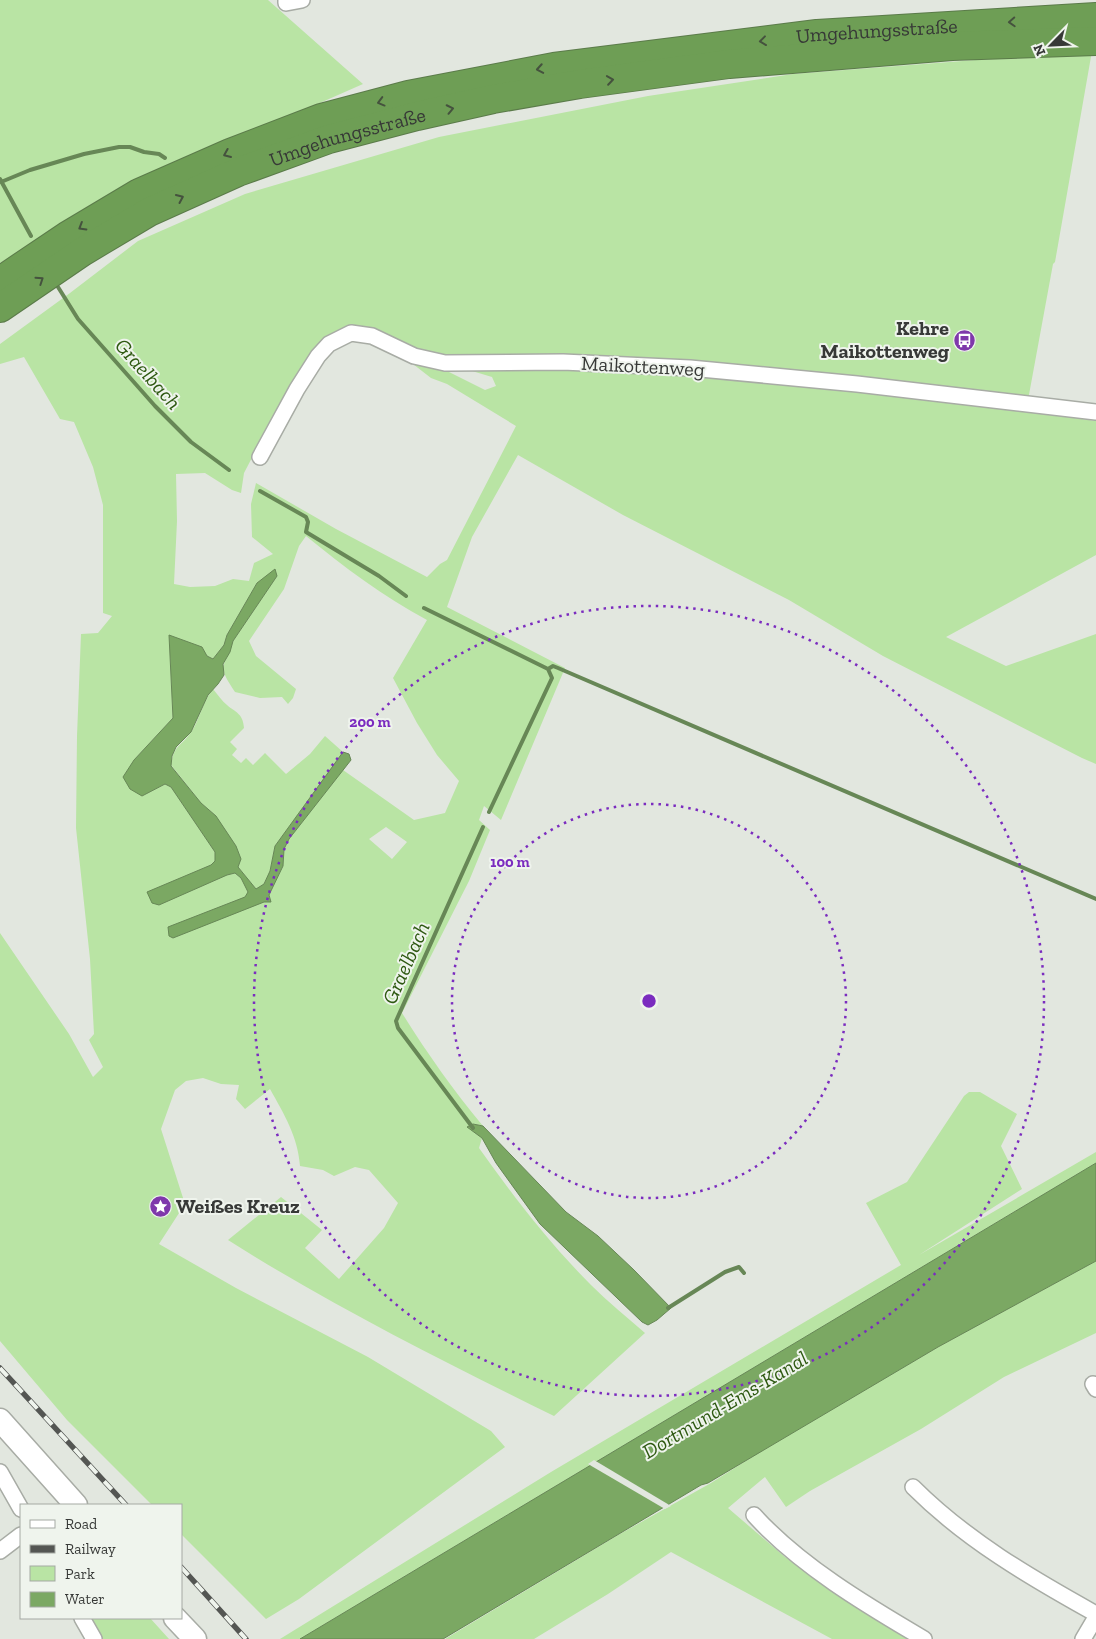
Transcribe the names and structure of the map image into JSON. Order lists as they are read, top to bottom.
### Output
{
  "streets": {
    "highway": ["Umgehungsstraße"],
    "street": ["Maikottenweg"]
  },
  "water": ["Graelbach", "Dortmund-Ems-Kanal"],
  "places": {
    "bus stop": ["Kehre Maikottenweg"],
    "place": ["Weißes Kreuz"]
  },
  "legend": [
    "Road",
    "Railway",
    "Park",
    "Water"
  ],
  "north": "bottom left",
  "rings": ["200 m", "100 m"]
}
